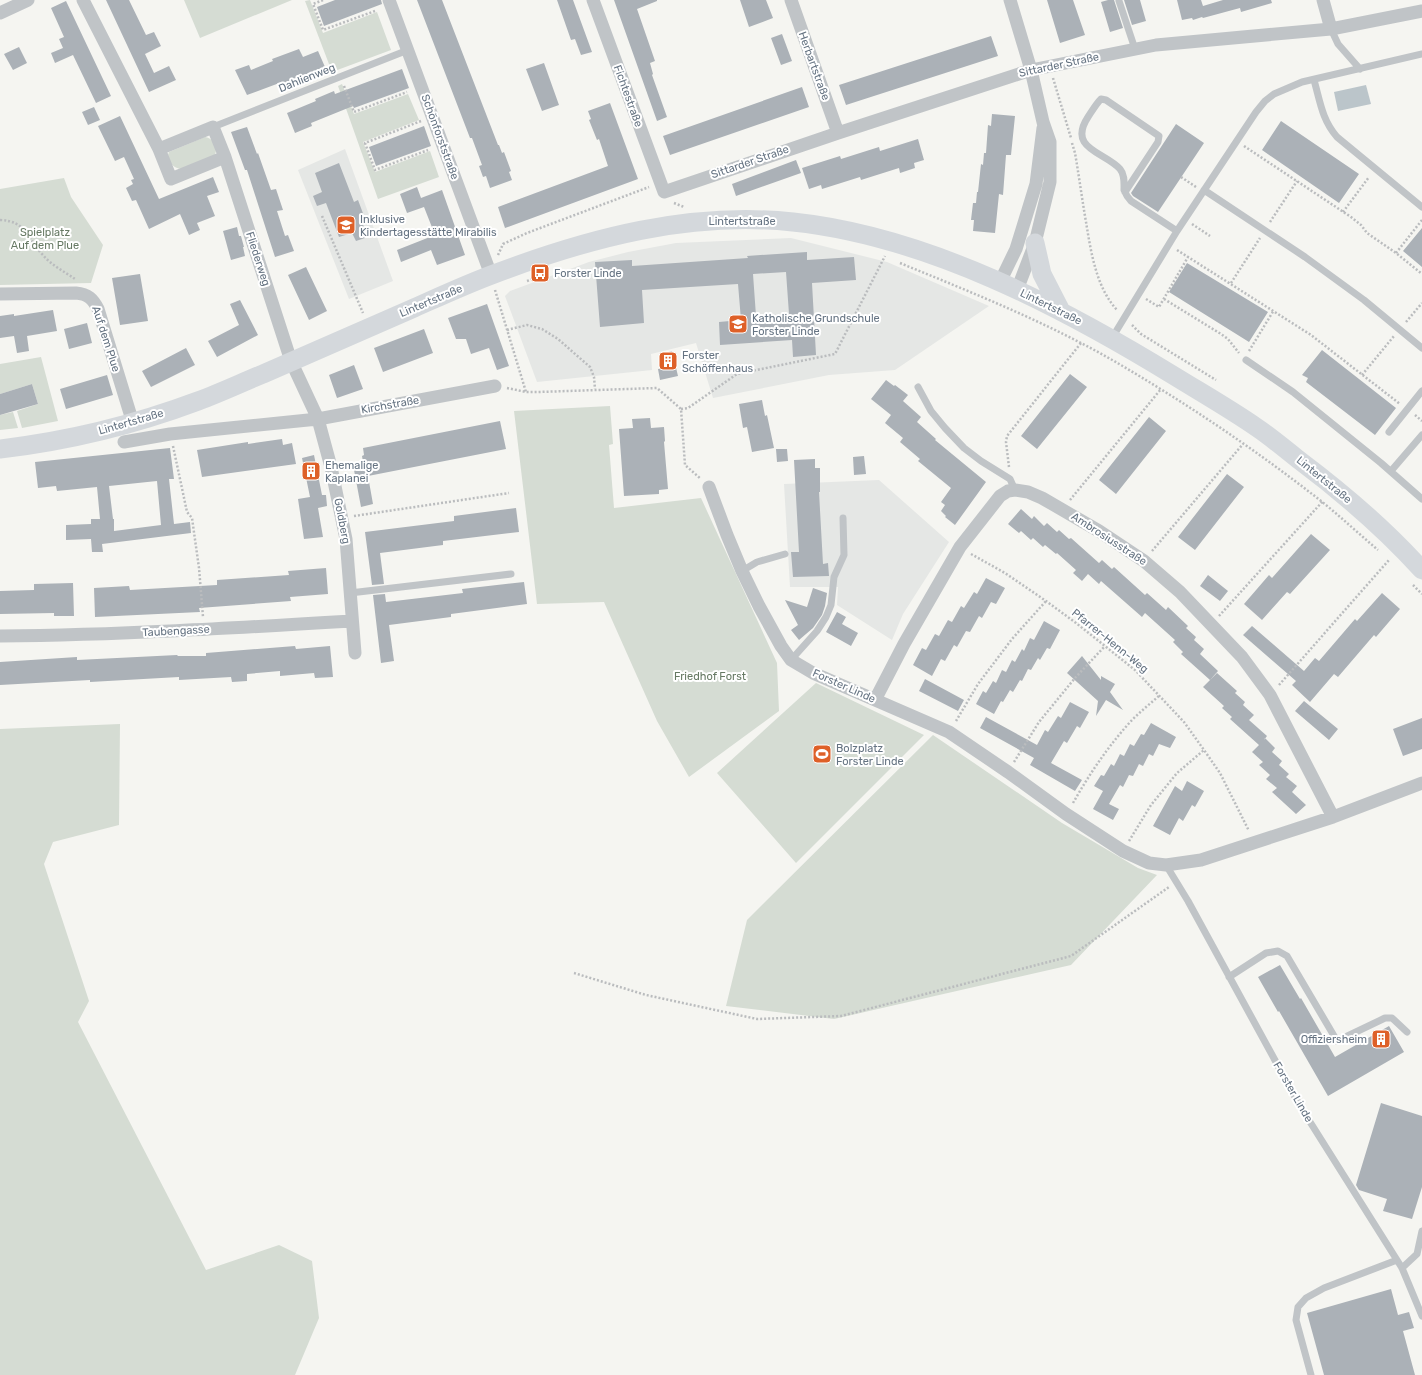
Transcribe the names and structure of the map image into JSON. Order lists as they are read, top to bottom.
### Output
{
  "streets": {
    "main road": ["Lintertstraße"],
    "street": [
      "Sittarder Straße",
      "Herbartstraße",
      "Fichtestraße",
      "Schönforststraße",
      "Fliederweg",
      "Auf dem Plue",
      "Kirchstraße",
      "Goldberg",
      "Ambrosiusstraße",
      "Taubengasse",
      "Forster Linde"
    ],
    "lane": ["Dahlienweg"],
    "path": ["Pfarrer-Henn-Weg"]
  },
  "crossings": [
    ["Sittarder Straße", "Herbartstraße"],
    ["Sittarder Straße", "Fichtestraße"],
    ["Dahlienweg", "Schönforststraße"],
    ["Dahlienweg", "Fliederweg"],
    ["Schönforststraße", "Lintertstraße"],
    ["Lintertstraße", "Fliederweg"],
    ["Lintertstraße", "Auf dem Plue"],
    ["Lintertstraße", "Goldberg"],
    ["Fliederweg", "Goldberg"],
    ["Kirchstraße", "Goldberg"],
    ["Goldberg", "Taubengasse"],
    ["Ambrosiusstraße", "Forster Linde"],
    ["Pfarrer-Henn-Weg", "Forster Linde"]
  ],
  "parks": ["Spielplatz Auf dem Plue", "Friedhof Forst"],
  "places": {
    "school or university": ["Inklusive Kindertagesstätte Mirabilis", "Katholische Grundschule Forster Linde"],
    "bus stop": ["Forster Linde"],
    "building": ["Forster Schöffenhaus", "Ehemalige Kaplanei", "Offiziersheim"],
    "sports": ["Bolzplatz Forster Linde"]
  }
}
